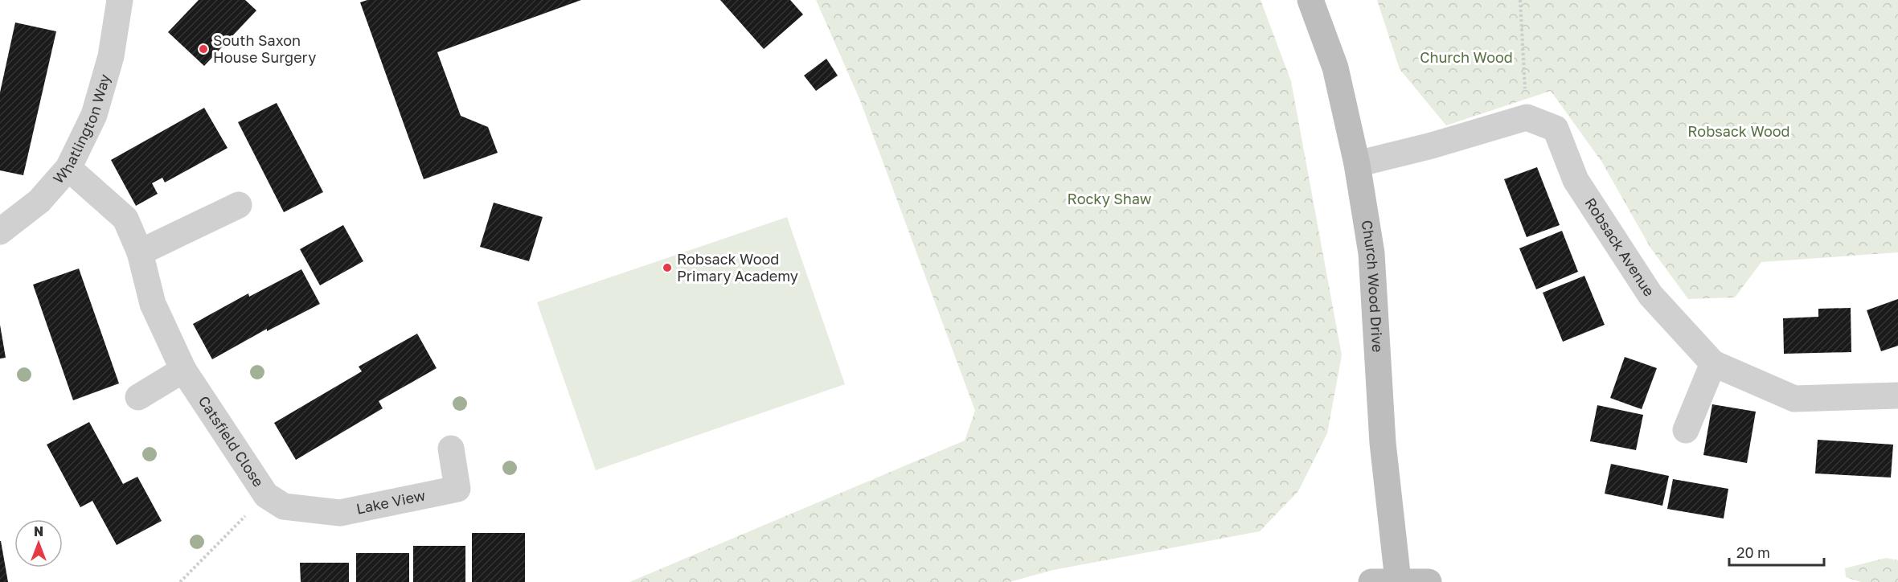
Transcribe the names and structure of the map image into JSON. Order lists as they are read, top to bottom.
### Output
{
  "streets": {
    "street": [
      "Whatlington Way",
      "Robsack Avenue",
      "Church Wood Drive",
      "Catsfield Close",
      "Lake View"
    ]
  },
  "crossings": [
    ["Whatlington Way", "Catsfield Close"],
    ["Catsfield Close", "Lake View"]
  ],
  "parks": ["Church Wood", "Robsack Wood", "Rocky Shaw"],
  "places": ["South Saxon House Surgery", "Robsack Wood Primary Academy"],
  "scale_bar": "20 m",
  "north": "top"
}
